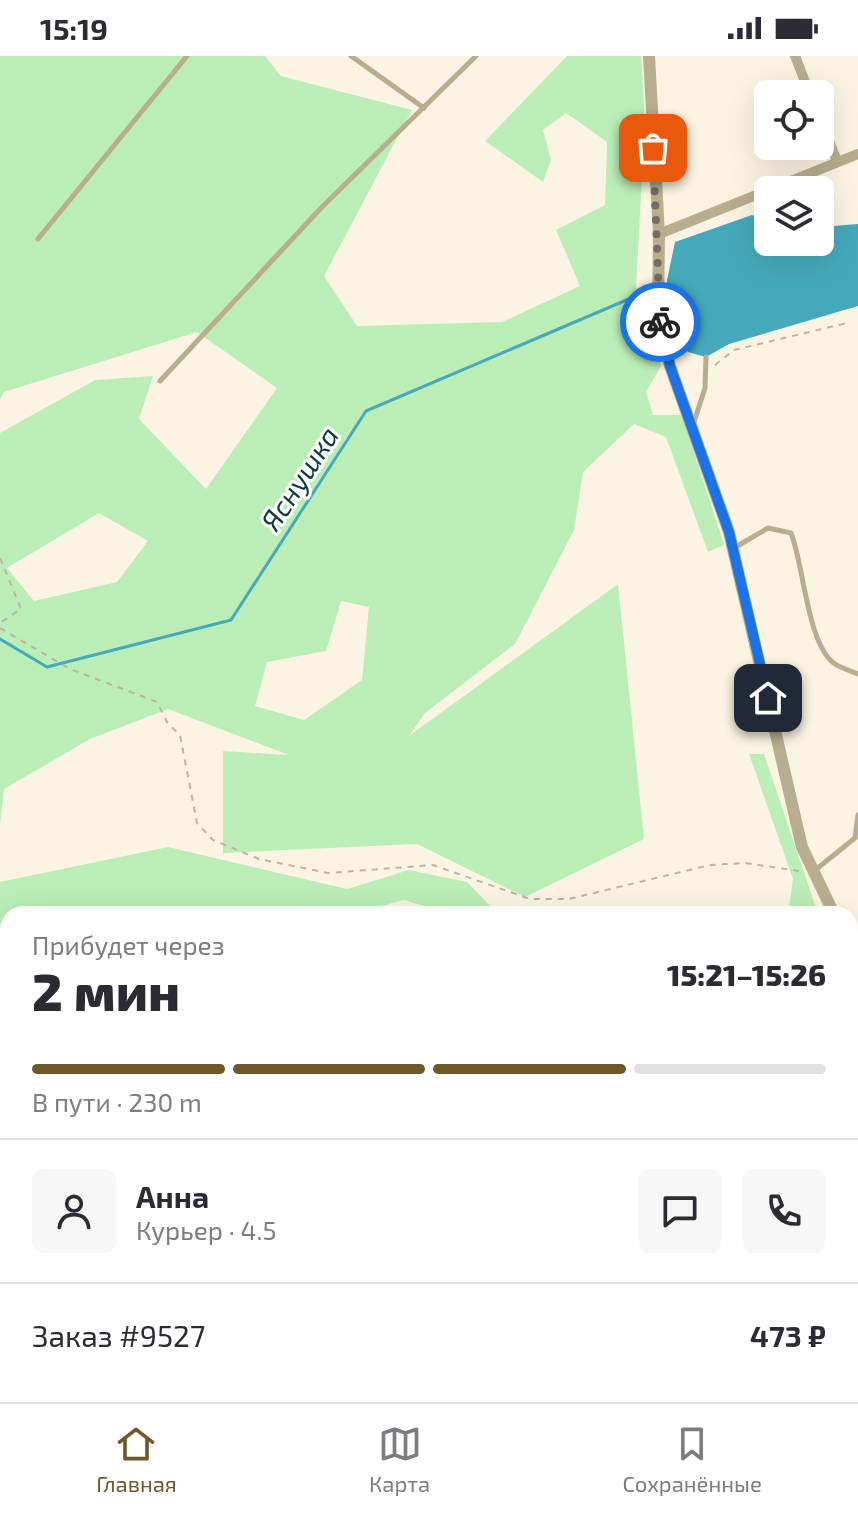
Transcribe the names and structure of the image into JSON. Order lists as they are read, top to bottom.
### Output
{
  "water": ["Яснушка"],
  "page": {
    "status": "15:19",
    "heading": ["2 мин", "Прибудет через", "15:21–15:26"],
    "panel": [
      "Анна",
      "Курьер · 4.5",
      "Заказ #9527",
      "473 ₽"
    ],
    "bar": "В пути · 230 m",
    "tabs": ["Главная", "Карта", "Сохранённые"]
  }
}
